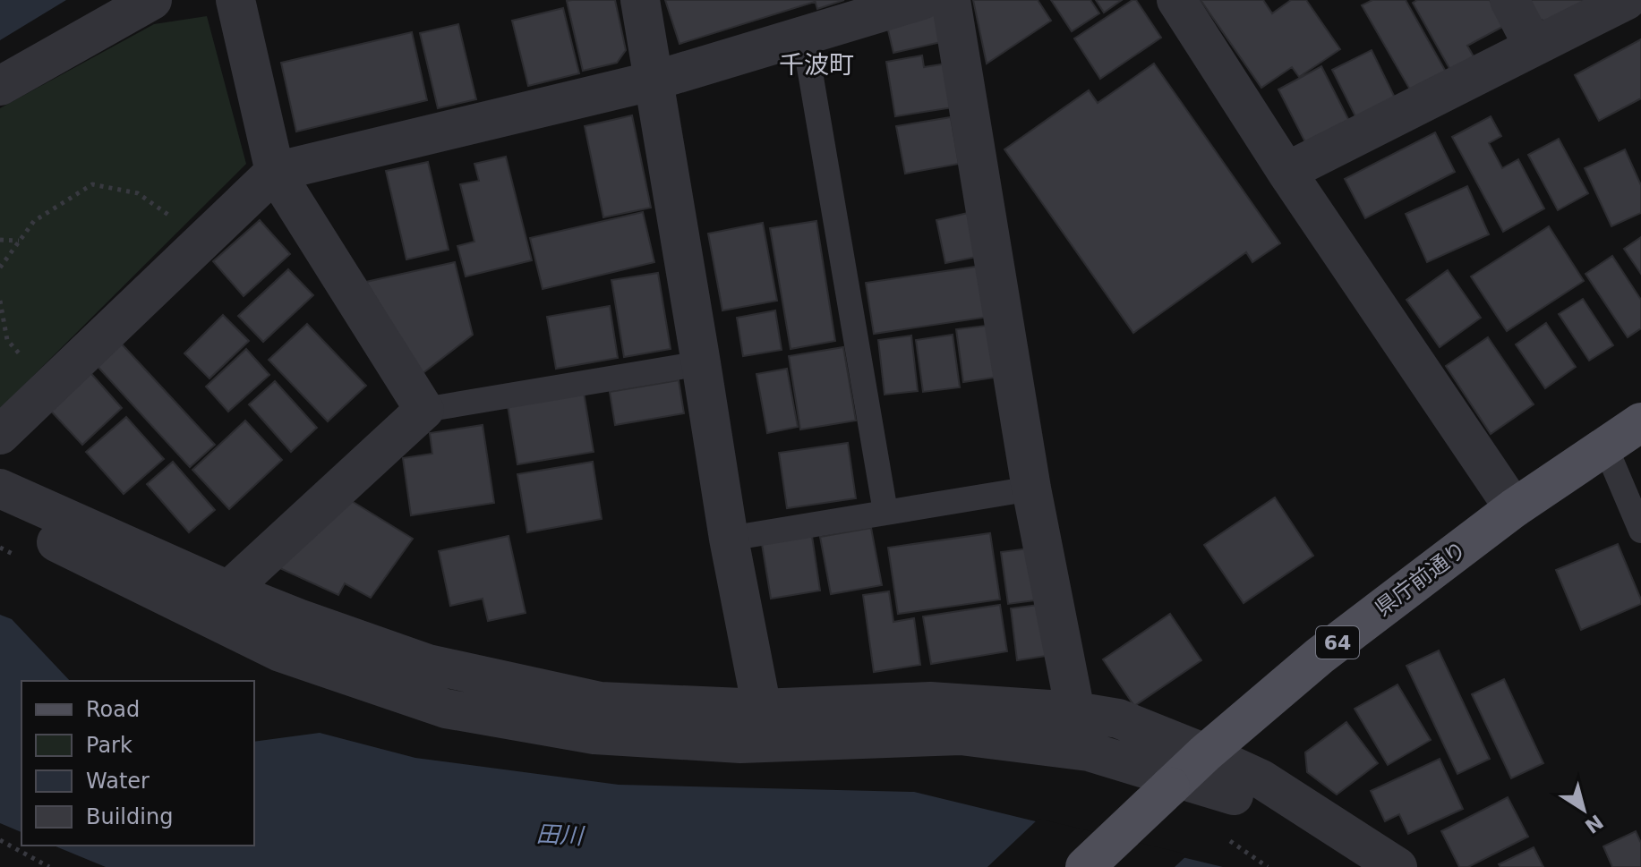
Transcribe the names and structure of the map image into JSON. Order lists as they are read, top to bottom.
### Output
{
  "streets": {
    "main road": ["県庁前通り", "64"]
  },
  "districts": ["千波町"],
  "water": ["田川"],
  "legend": [
    "Road",
    "Park",
    "Water",
    "Building"
  ],
  "north": "bottom right"
}
